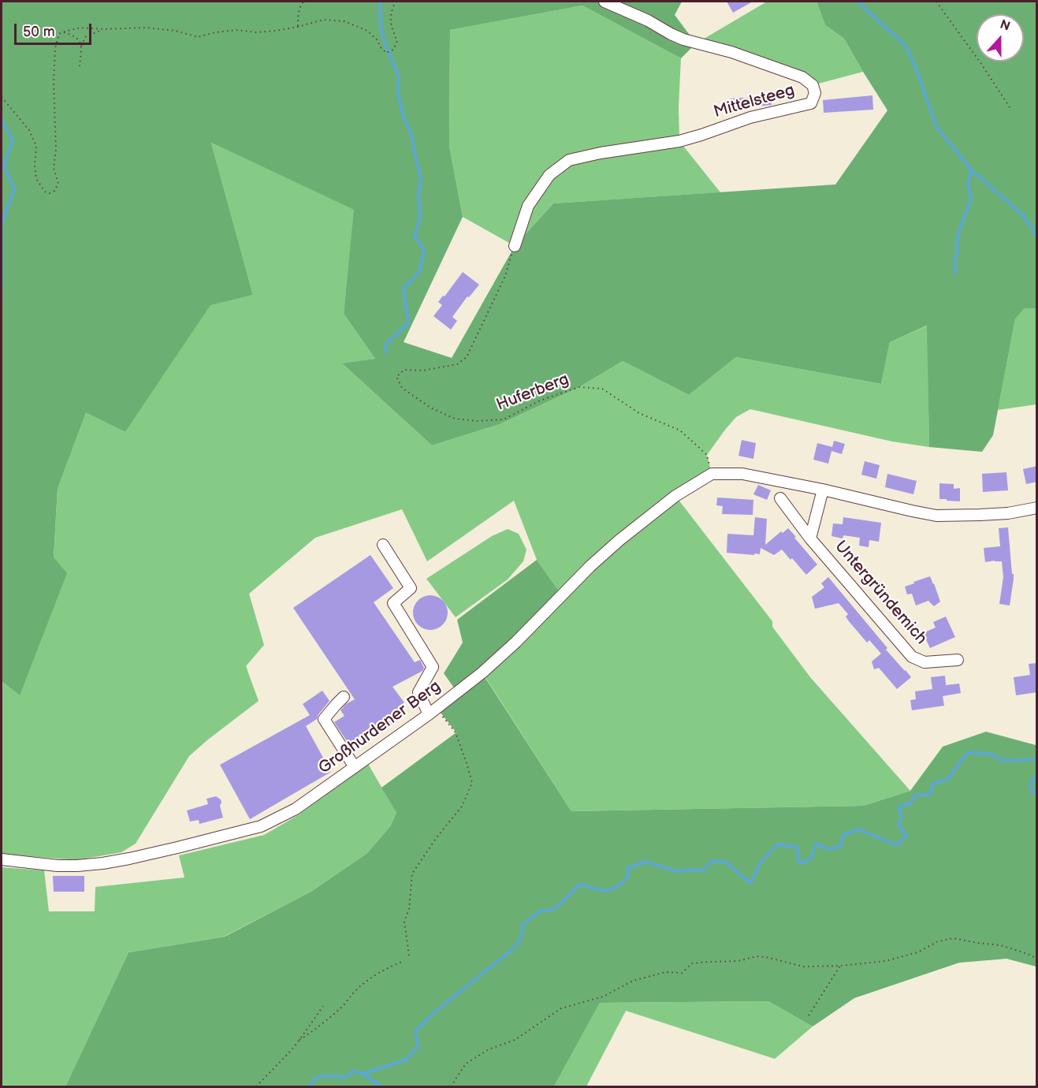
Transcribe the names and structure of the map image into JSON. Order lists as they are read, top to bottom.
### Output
{
  "streets": {
    "street": ["Mittelsteeg", "Untergründemich", "Großhurdener Berg"],
    "path": ["Huferberg"]
  },
  "crossings": [
    ["Mittelsteeg", "Huferberg"],
    ["Huferberg", "Großhurdener Berg"]
  ],
  "scale_bar": "50 m",
  "north": "top"
}
